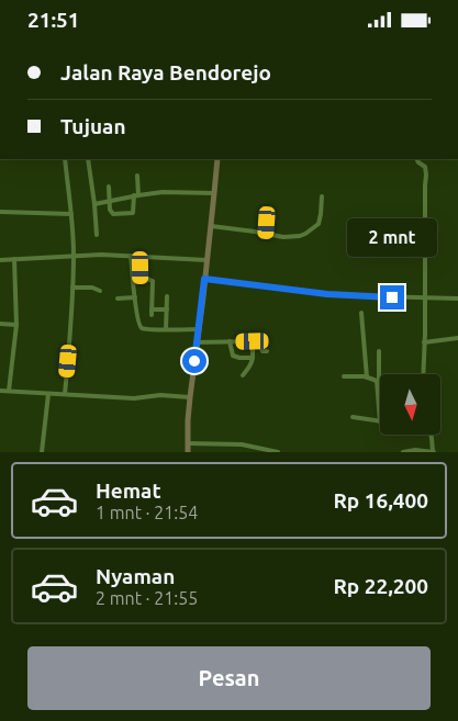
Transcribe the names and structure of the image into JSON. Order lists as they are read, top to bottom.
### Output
{
  "north": "bottom",
  "page": {
    "status": "21:51",
    "banner": ["Jalan Raya Bendorejo", "Tujuan"],
    "bubble": "2 mnt",
    "list": [
      {
        "name": "Hemat",
        "note": "1 mnt · 21:54",
        "value": "Rp 16,400"
      },
      {
        "name": "Nyaman",
        "note": "2 mnt · 21:55",
        "value": "Rp 22,200"
      }
    ],
    "buttons": "Pesan"
  }
}
